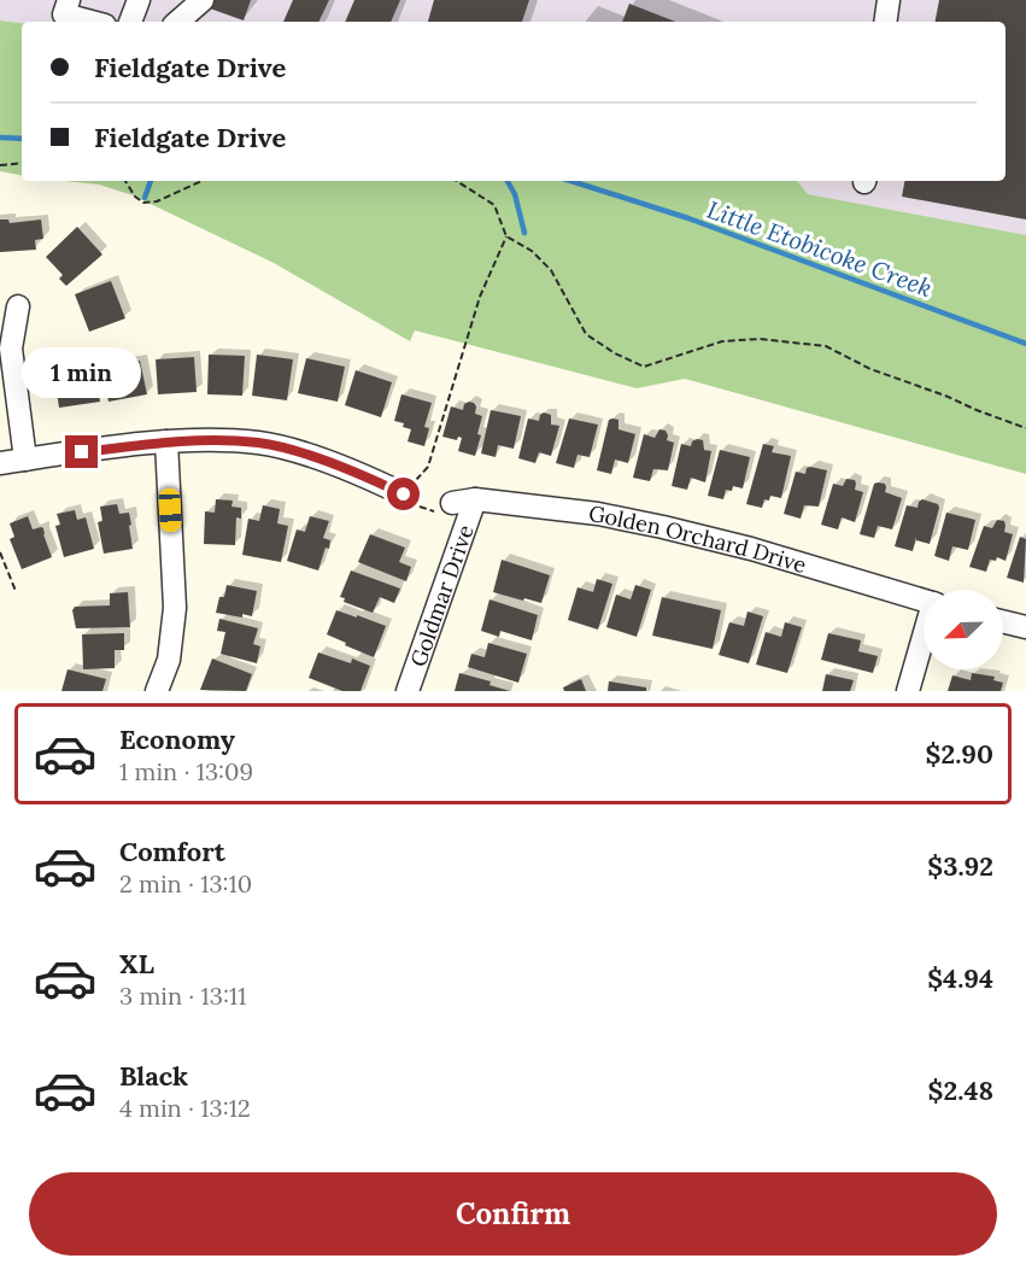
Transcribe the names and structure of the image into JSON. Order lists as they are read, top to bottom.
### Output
{
  "streets": {
    "street": ["Golden Orchard Drive", "Goldmar Drive"]
  },
  "crossings": [
    ["Golden Orchard Drive", "Goldmar Drive"]
  ],
  "water": ["Little Etobicoke Creek"],
  "north": "bottom left",
  "page": {
    "banner": ["Fieldgate Drive", "Fieldgate Drive"],
    "bubble": "1 min",
    "list": [
      {
        "name": "Economy",
        "note": "1 min · 13:09",
        "value": "$2.90"
      },
      {
        "name": "Comfort",
        "note": "2 min · 13:10",
        "value": "$3.92"
      },
      {
        "name": "XL",
        "note": "3 min · 13:11",
        "value": "$4.94"
      },
      {
        "name": "Black",
        "note": "4 min · 13:12",
        "value": "$2.48"
      }
    ],
    "buttons": "Confirm"
  }
}
